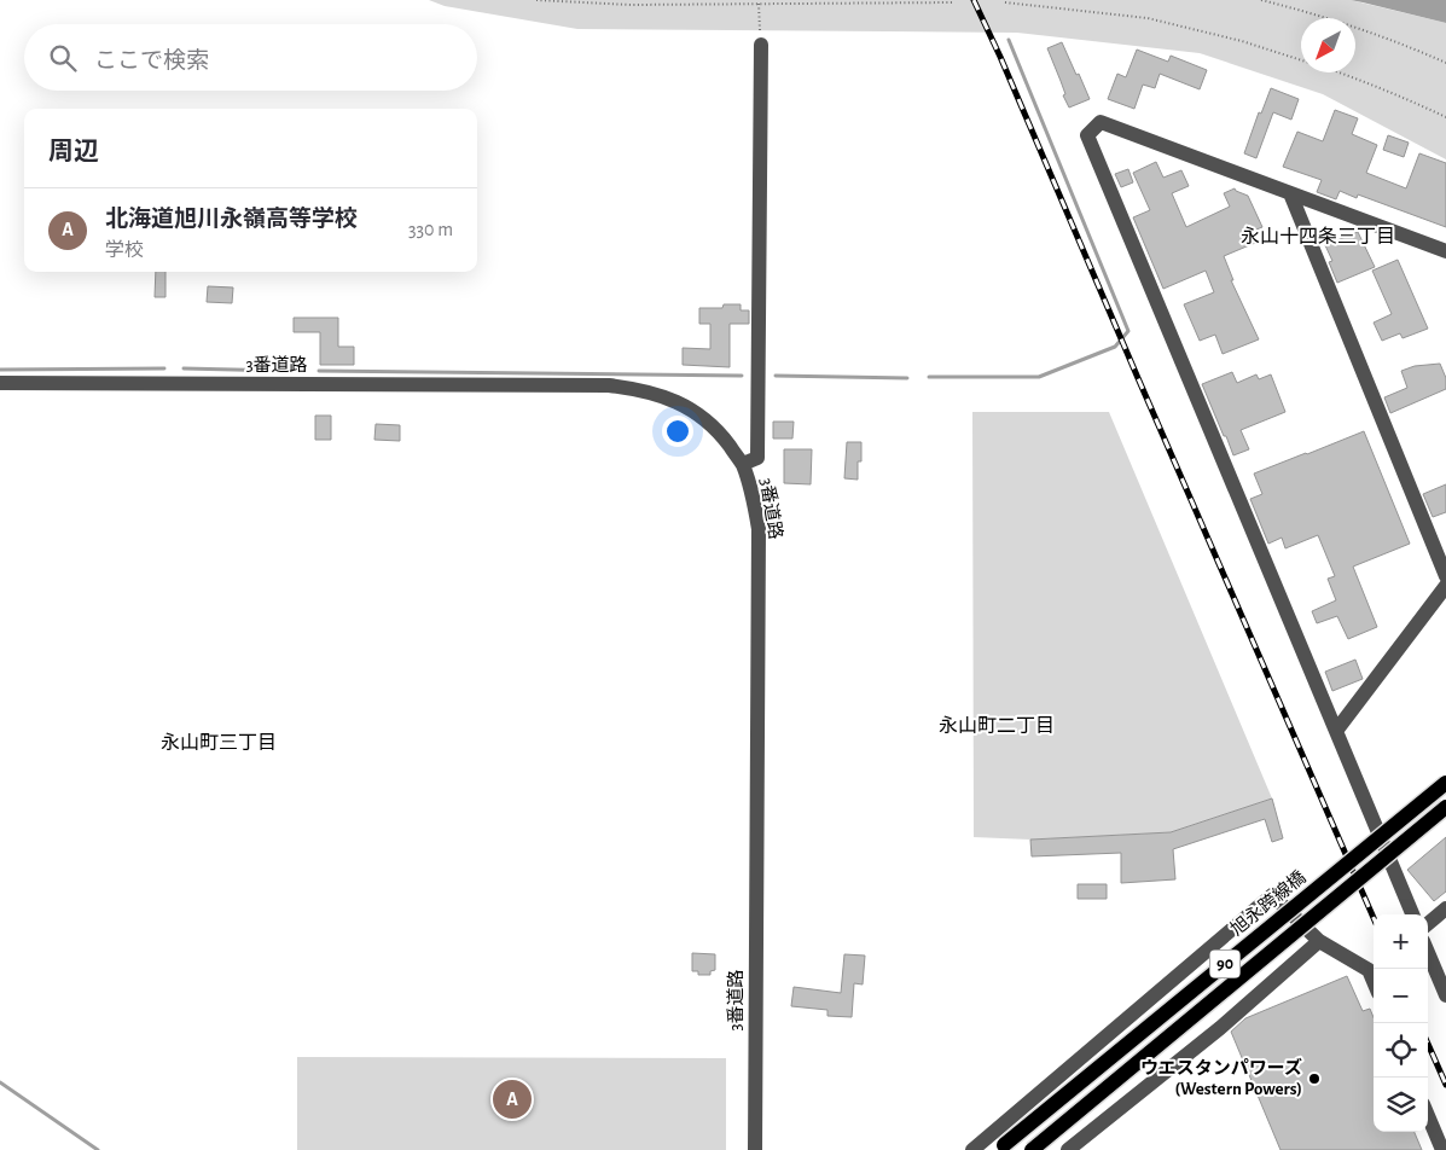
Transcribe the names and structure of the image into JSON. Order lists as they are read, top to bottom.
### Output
{
  "streets": {
    "main road": ["旭永跨線橋", "90"],
    "street": ["3番道路"]
  },
  "districts": ["永山十四条三丁目", "永山町二丁目", "永山町三丁目"],
  "places": ["ウエスタンパワーズ (Western Powers)"],
  "north": "bottom left",
  "page": {
    "search": "ここで検索",
    "heading": "周辺",
    "list": [
      {
        "mark": "A",
        "name": "北海道旭川永嶺高等学校",
        "note": "学校",
        "value": "330 m"
      }
    ],
    "map_buttons": ["+", "−"],
    "pins": "A"
  }
}
